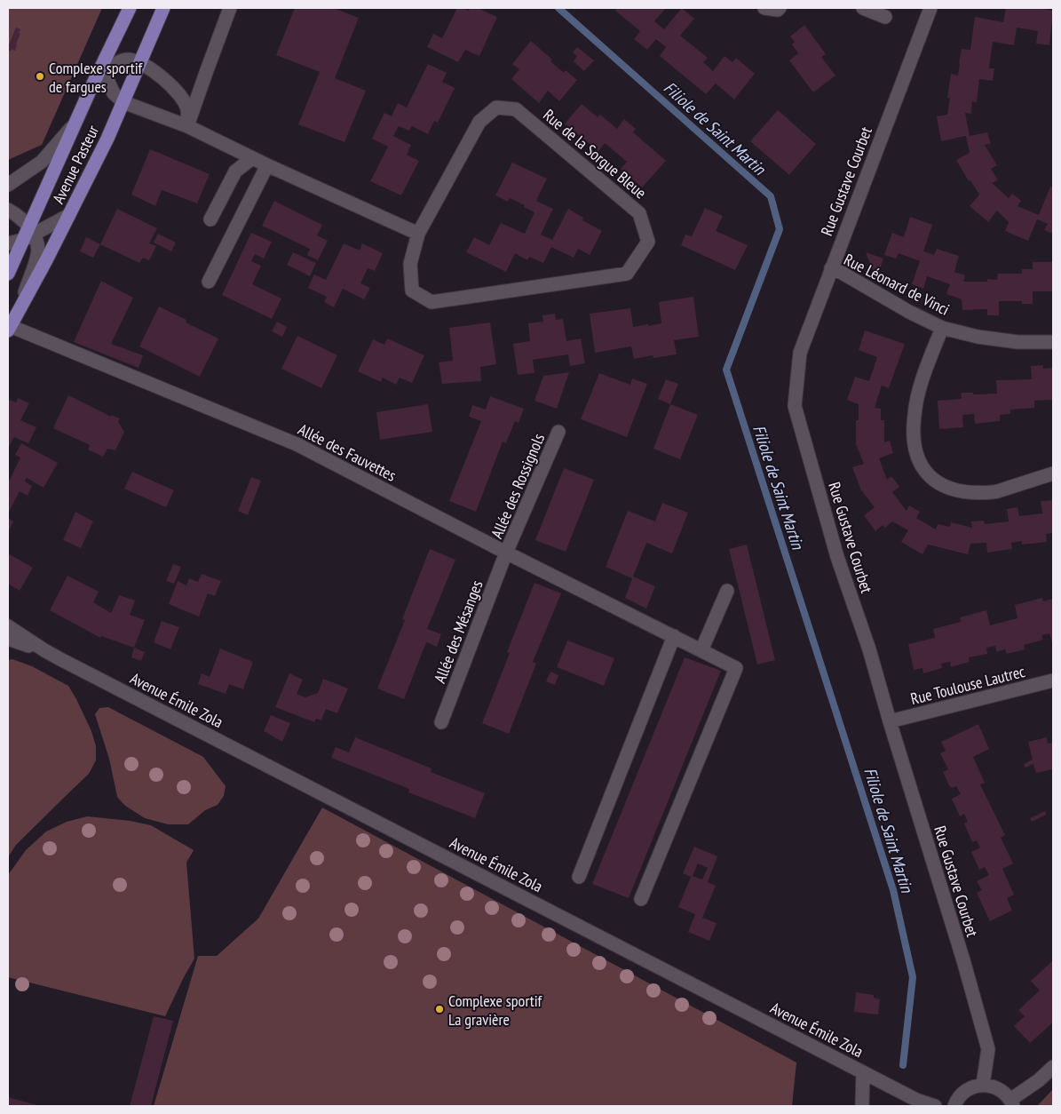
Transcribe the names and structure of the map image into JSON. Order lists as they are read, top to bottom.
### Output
{
  "streets": {
    "main road": ["Avenue Pasteur"],
    "street": [
      "Rue de la Sorgue Bleue",
      "Rue Gustave Courbet",
      "Rue Léonard de Vinci",
      "Allée des Fauvettes",
      "Allée des Rossignols",
      "Allée des Mésanges",
      "Rue Toulouse Lautrec",
      "Avenue Émile Zola"
    ]
  },
  "crossings": [
    ["Avenue Pasteur", "Allée des Fauvettes"],
    ["Rue Gustave Courbet", "Rue Léonard de Vinci"],
    ["Rue Gustave Courbet", "Rue Toulouse Lautrec"],
    ["Allée des Fauvettes", "Allée des Rossignols"],
    ["Allée des Fauvettes", "Allée des Mésanges"],
    ["Allée des Rossignols", "Allée des Mésanges"]
  ],
  "water": ["Filiole de Saint Martin"],
  "places": ["Complexe sportif de fargues", "Complexe sportif La gravière"]
}
